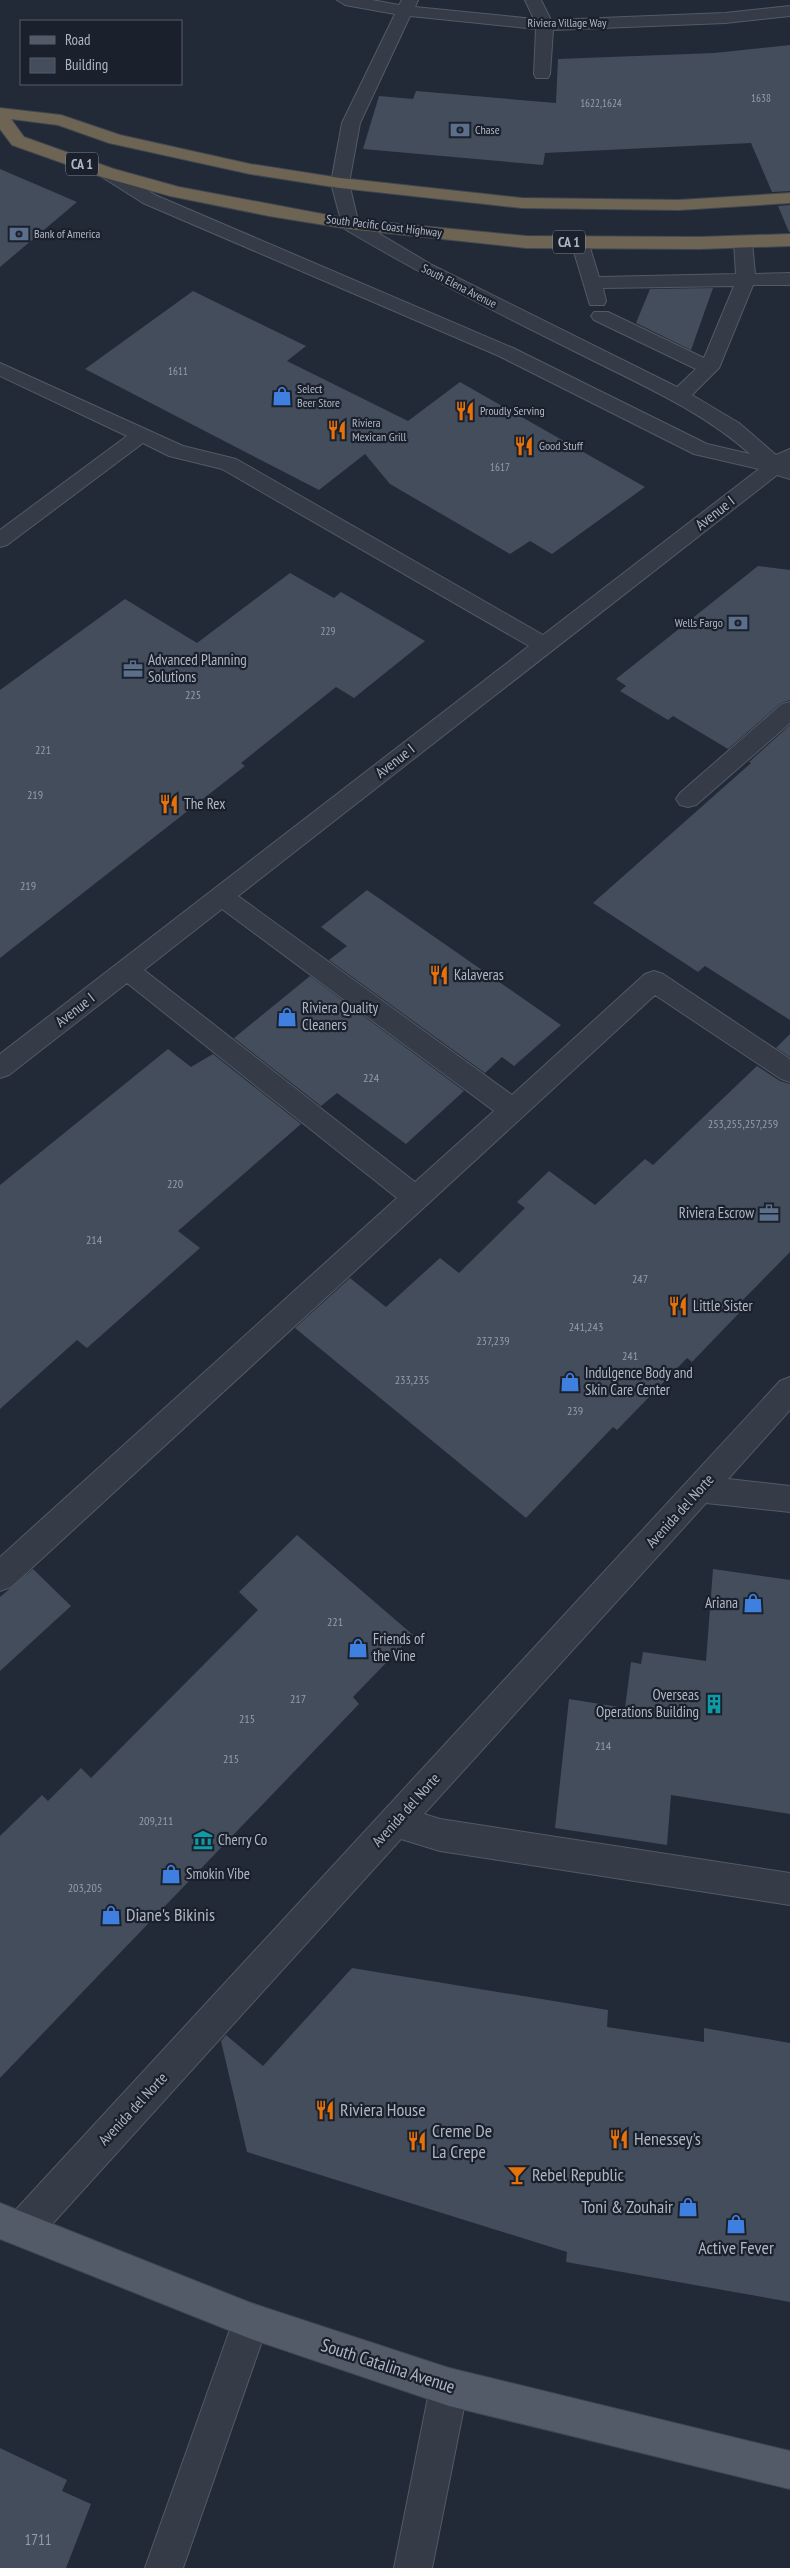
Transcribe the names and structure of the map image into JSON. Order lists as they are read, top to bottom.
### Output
{
  "streets": {
    "highway": ["CA 1", "South Pacific Coast Highway"],
    "main road": ["South Catalina Avenue"],
    "street": [
      "Riviera Village Way",
      "South Elena Avenue",
      "Avenue I",
      "Avenida del Norte"
    ]
  },
  "crossings": [
    ["South Pacific Coast Highway", "South Elena Avenue"],
    ["South Elena Avenue", "Avenue I"],
    ["Avenida del Norte", "South Catalina Avenue"]
  ],
  "places": {
    "bank": ["Chase", "Bank of America", "Wells Fargo"],
    "shop": [
      "Select Beer Store",
      "Riviera Quality Cleaners",
      "Indulgence Body and Skin Care Center",
      "Ariana",
      "Friends of the Vine",
      "Smokin Vibe",
      "Diane's Bikinis",
      "Toni & Zouhair",
      "Active Fever"
    ],
    "restaurant": [
      "Proudly Serving",
      "Riviera Mexican Grill",
      "Good Stuff",
      "The Rex",
      "Kalaveras",
      "Little Sister",
      "Riviera House",
      "Henessey's",
      "Creme De La Crepe"
    ],
    "office": ["Advanced Planning Solutions", "Riviera Escrow"],
    "building": ["Overseas Operations Building"],
    "museum": ["Cherry Co"],
    "bar": ["Rebel Republic"]
  },
  "house_numbers": [
    "1638",
    "1622,1624",
    "1611",
    "1617",
    "229",
    "225",
    "221",
    "219",
    "219",
    "224",
    "253,255,257,259",
    "220",
    "214",
    "247",
    "241,243",
    "237,239",
    "241",
    "233,235",
    "239",
    "221",
    "217",
    "215",
    "214",
    "215",
    "209,211",
    "203,205",
    "1711"
  ],
  "legend": ["Road", "Building"]
}
